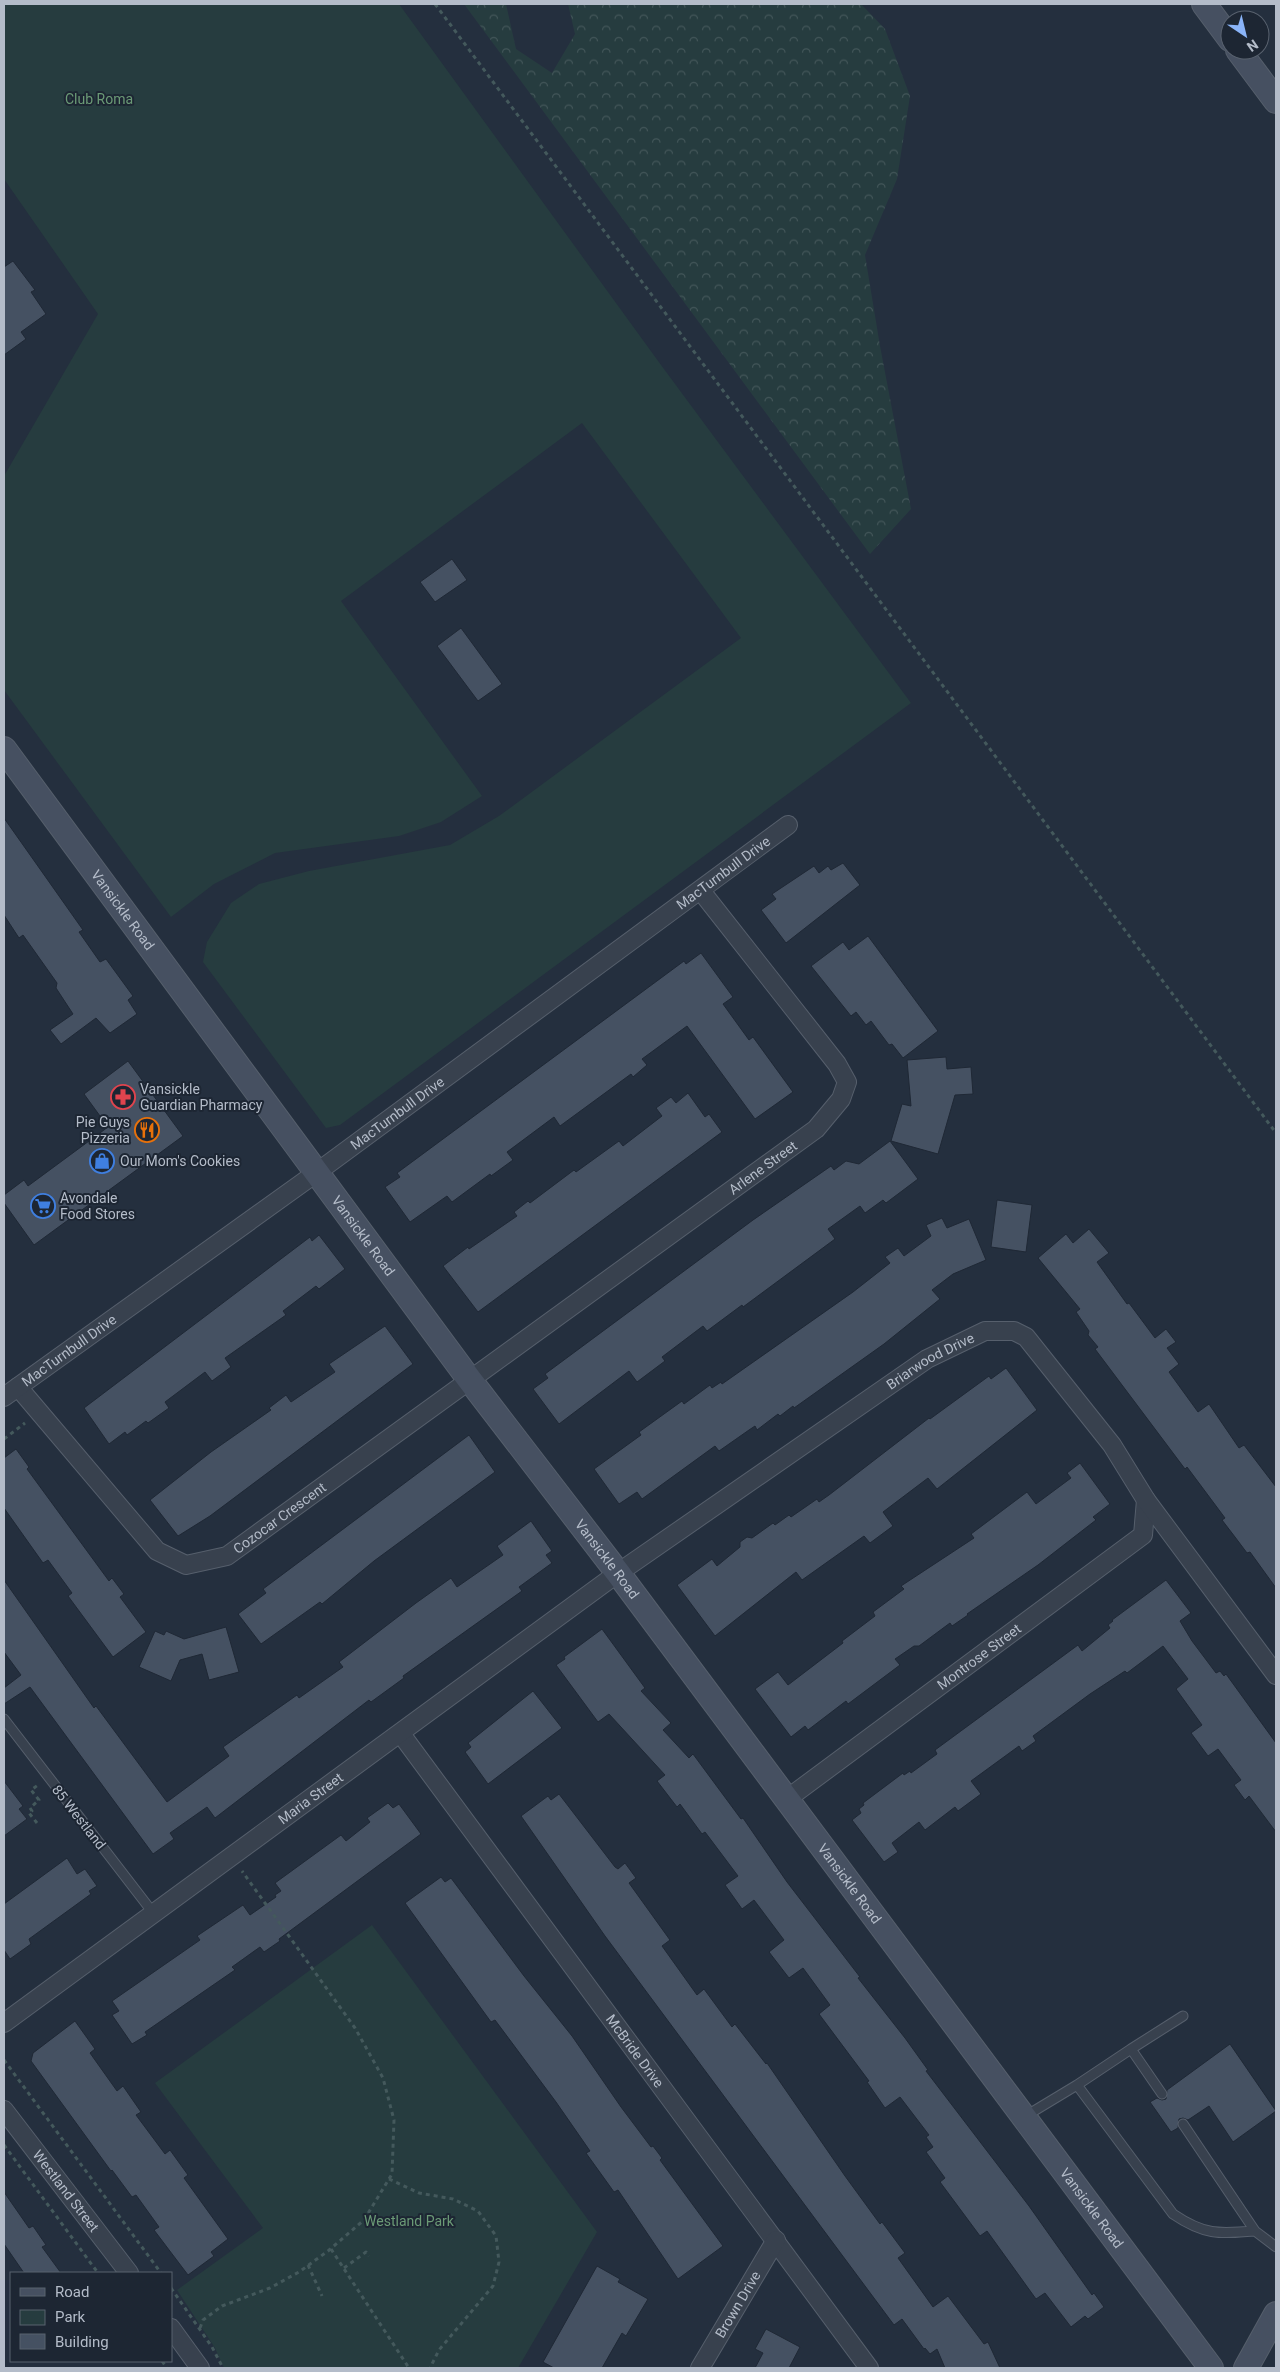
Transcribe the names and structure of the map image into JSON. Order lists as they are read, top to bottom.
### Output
{
  "streets": {
    "street": [
      "MacTurnbull Drive",
      "Vansickle Road",
      "Arlene Street",
      "Briarwood Drive",
      "Cozocar Crescent",
      "Montrose Street",
      "Maria Street",
      "McBride Drive",
      "Westland Street",
      "Brown Drive"
    ],
    "lane": ["85 Westland"]
  },
  "crossings": [
    ["MacTurnbull Drive", "Vansickle Road"],
    ["MacTurnbull Drive", "Arlene Street"],
    ["MacTurnbull Drive", "Cozocar Crescent"],
    ["Vansickle Road", "Arlene Street"],
    ["Vansickle Road", "Briarwood Drive"],
    ["Vansickle Road", "Cozocar Crescent"],
    ["Vansickle Road", "Montrose Street"],
    ["Vansickle Road", "Maria Street"],
    ["Arlene Street", "Cozocar Crescent"],
    ["Briarwood Drive", "Montrose Street"],
    ["Briarwood Drive", "Maria Street"],
    ["Maria Street", "85 Westland"],
    ["Maria Street", "McBride Drive"],
    ["McBride Drive", "Brown Drive"]
  ],
  "parks": ["Club Roma", "Westland Park"],
  "places": {
    "pharmacy": ["Vansickle Guardian Pharmacy"],
    "restaurant": ["Pie Guys Pizzeria"],
    "shop": ["Our Mom's Cookies"],
    "supermarket": ["Avondale Food Stores"]
  },
  "legend": ["Road", "Park", "Building"],
  "north": "bottom right"
}
